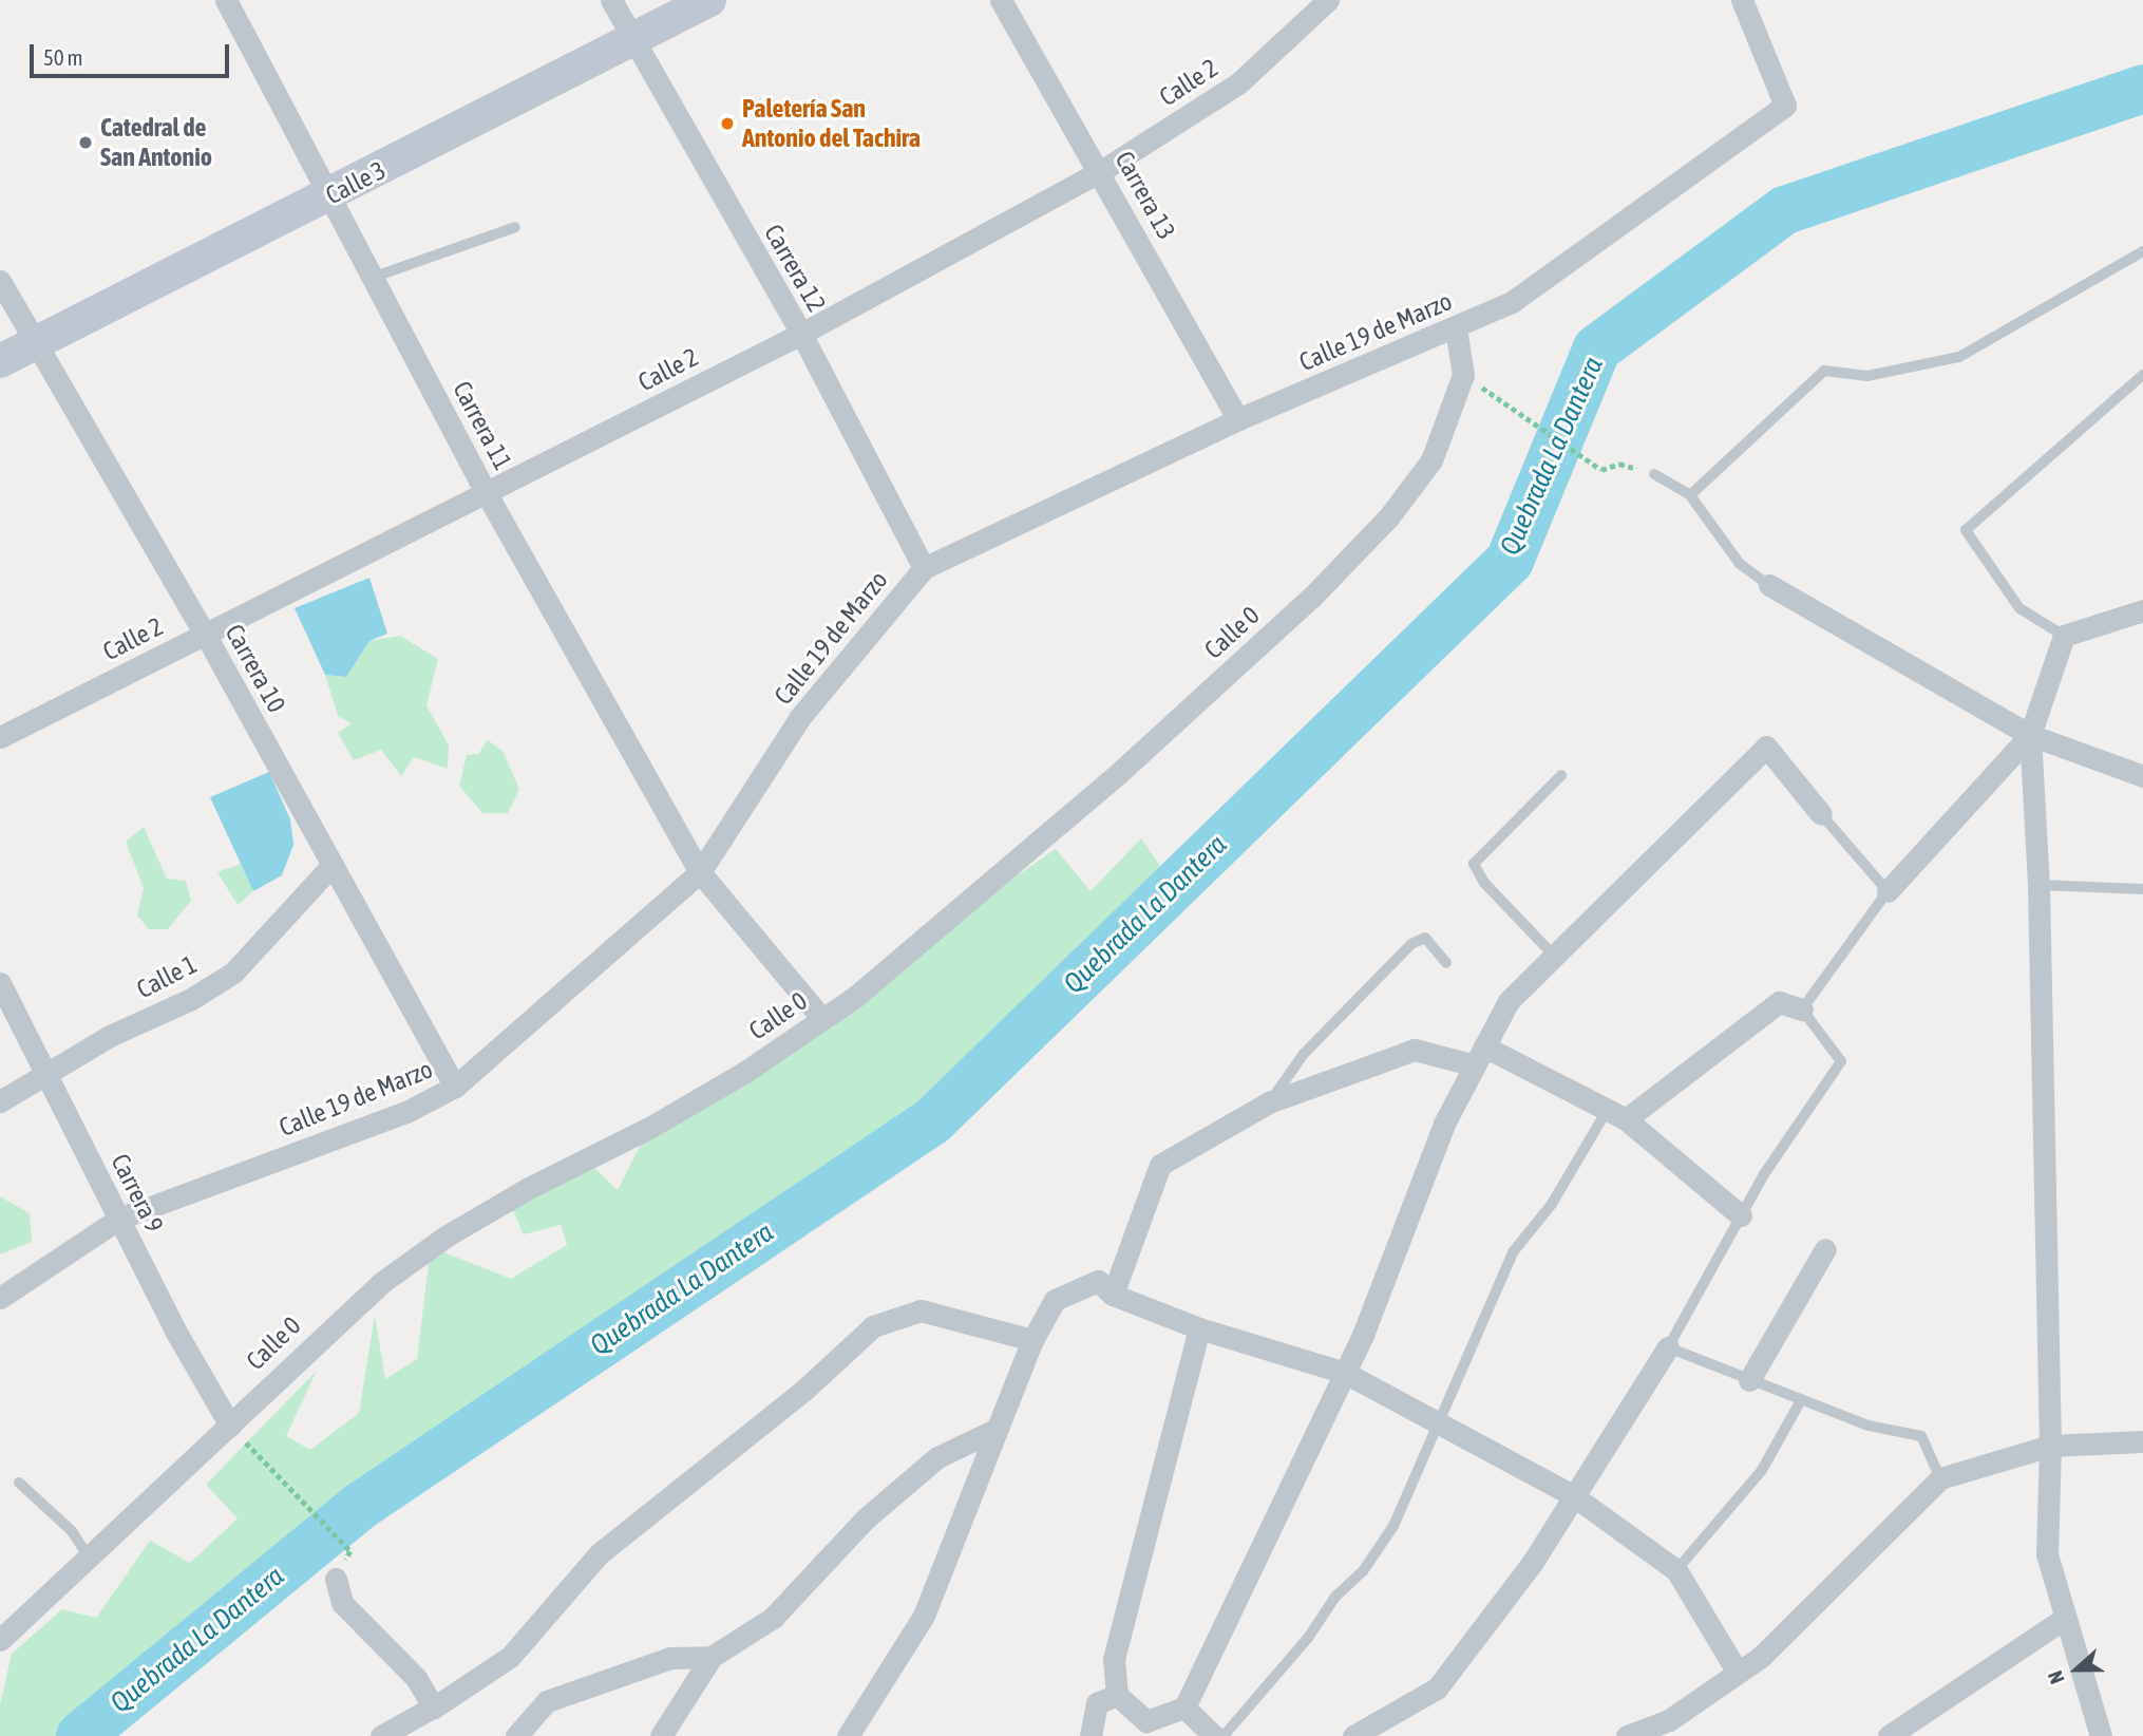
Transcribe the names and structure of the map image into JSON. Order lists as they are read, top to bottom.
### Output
{
  "streets": {
    "street": [
      "Calle 2",
      "Calle 3",
      "Carrera 13",
      "Carrera 12",
      "Calle 19 de Marzo",
      "Carrera 11",
      "Calle 0",
      "Carrera 10",
      "Calle 1",
      "Carrera 9"
    ]
  },
  "crossings": [
    ["Calle 2", "Carrera 13"],
    ["Calle 2", "Carrera 12"],
    ["Calle 2", "Carrera 11"],
    ["Calle 2", "Carrera 10"],
    ["Calle 3", "Carrera 12"],
    ["Calle 3", "Carrera 11"],
    ["Calle 3", "Carrera 10"],
    ["Carrera 13", "Calle 19 de Marzo"],
    ["Carrera 12", "Calle 19 de Marzo"],
    ["Calle 19 de Marzo", "Carrera 11"],
    ["Calle 19 de Marzo", "Calle 0"],
    ["Calle 19 de Marzo", "Carrera 10"],
    ["Calle 19 de Marzo", "Carrera 9"],
    ["Carrera 11", "Calle 0"],
    ["Calle 0", "Carrera 9"],
    ["Carrera 10", "Calle 1"],
    ["Calle 1", "Carrera 9"]
  ],
  "water": ["Quebrada La Dantera"],
  "places": ["Paletería San Antonio del Tachira", "Catedral de San Antonio"],
  "scale_bar": "50 m",
  "north": "left"
}
